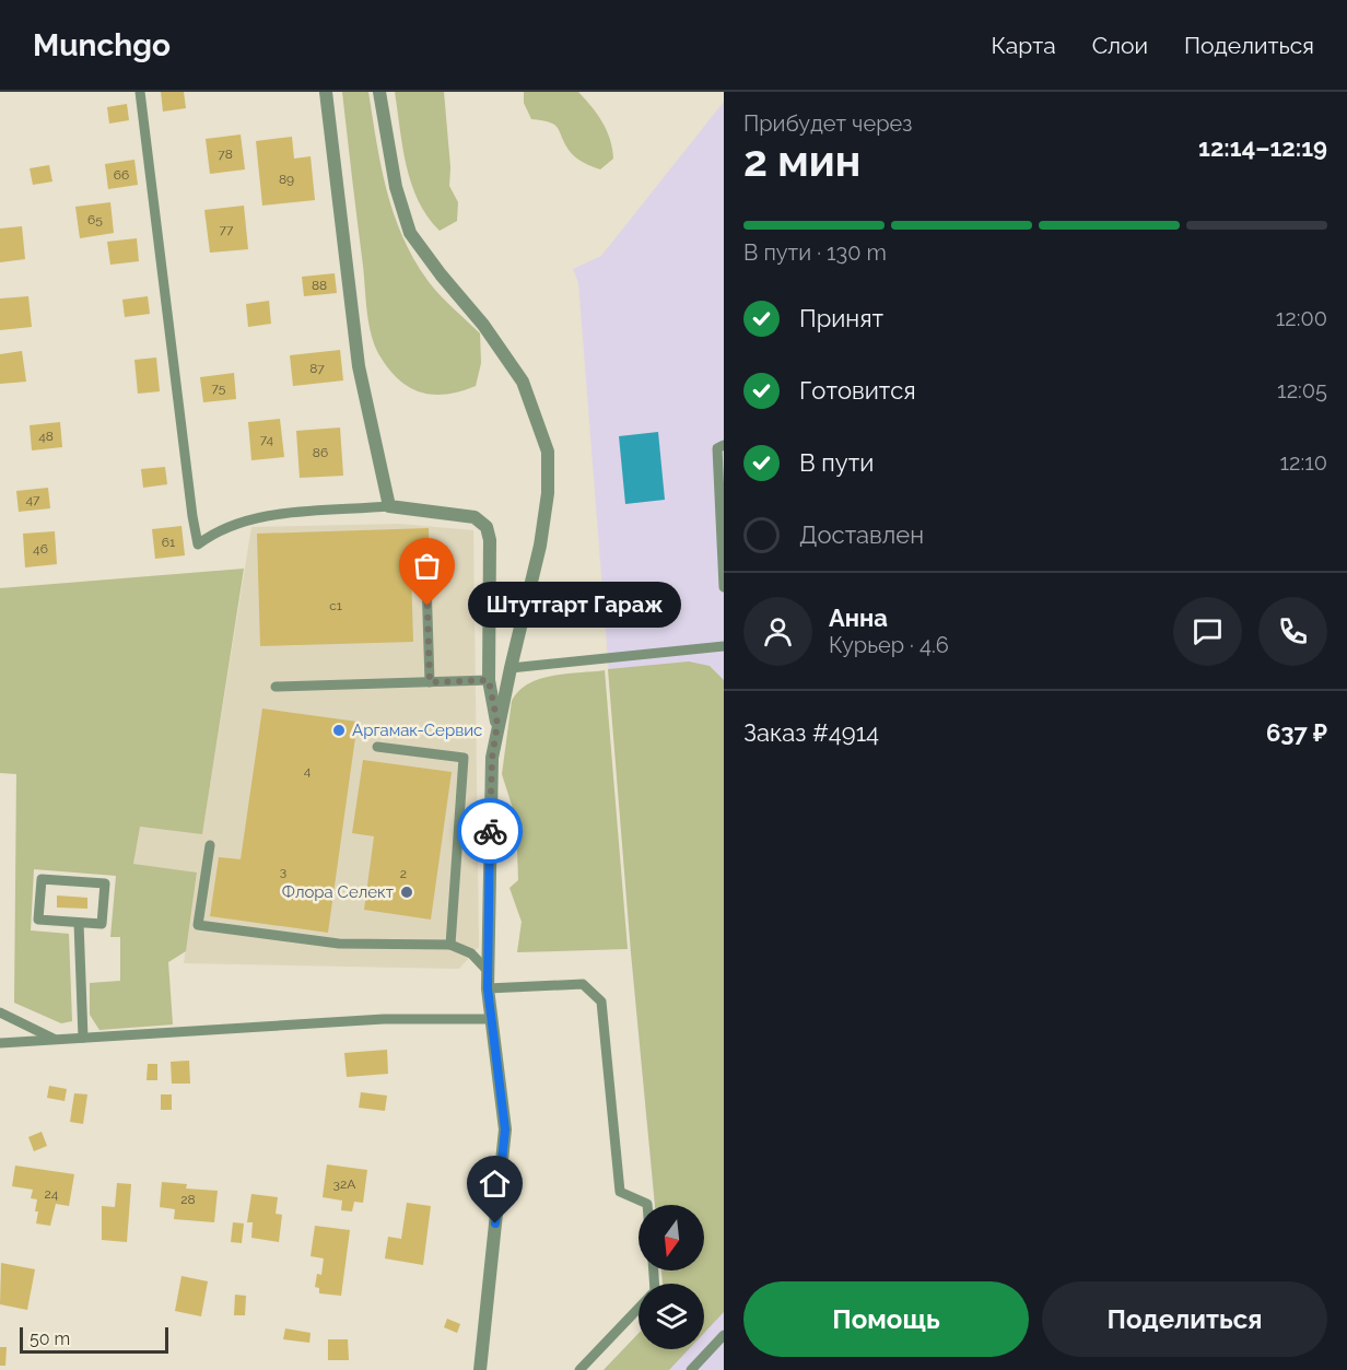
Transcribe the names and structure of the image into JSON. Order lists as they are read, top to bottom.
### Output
{
  "places": ["Штутгарт Гараж", "Аргамак-Сервис", "Флора Селект"],
  "house_numbers": [
    "78",
    "66",
    "89",
    "65",
    "77",
    "88",
    "87",
    "75",
    "48",
    "74",
    "86",
    "47",
    "61",
    "46",
    "с1",
    "4",
    "3",
    "2",
    "32А",
    "24",
    "28"
  ],
  "scale_bar": "50 m",
  "north": "bottom",
  "page": {
    "header": "Munchgo",
    "nav": ["Карта", "Слои", "Поделиться"],
    "heading": ["2 мин", "Прибудет через", "12:14–12:19"],
    "panel": [
      "Анна",
      "Курьер · 4.6",
      "Заказ #4914",
      "637 ₽"
    ],
    "bar": "В пути · 130 m",
    "list": [
      ["Принят", "12:00"],
      ["Готовится", "12:05"],
      ["В пути", "12:10"],
      "Доставлен"
    ],
    "bubble": "Штутгарт Гараж",
    "buttons": ["Помощь", "Поделиться"],
    "scale": "50 m"
  }
}
